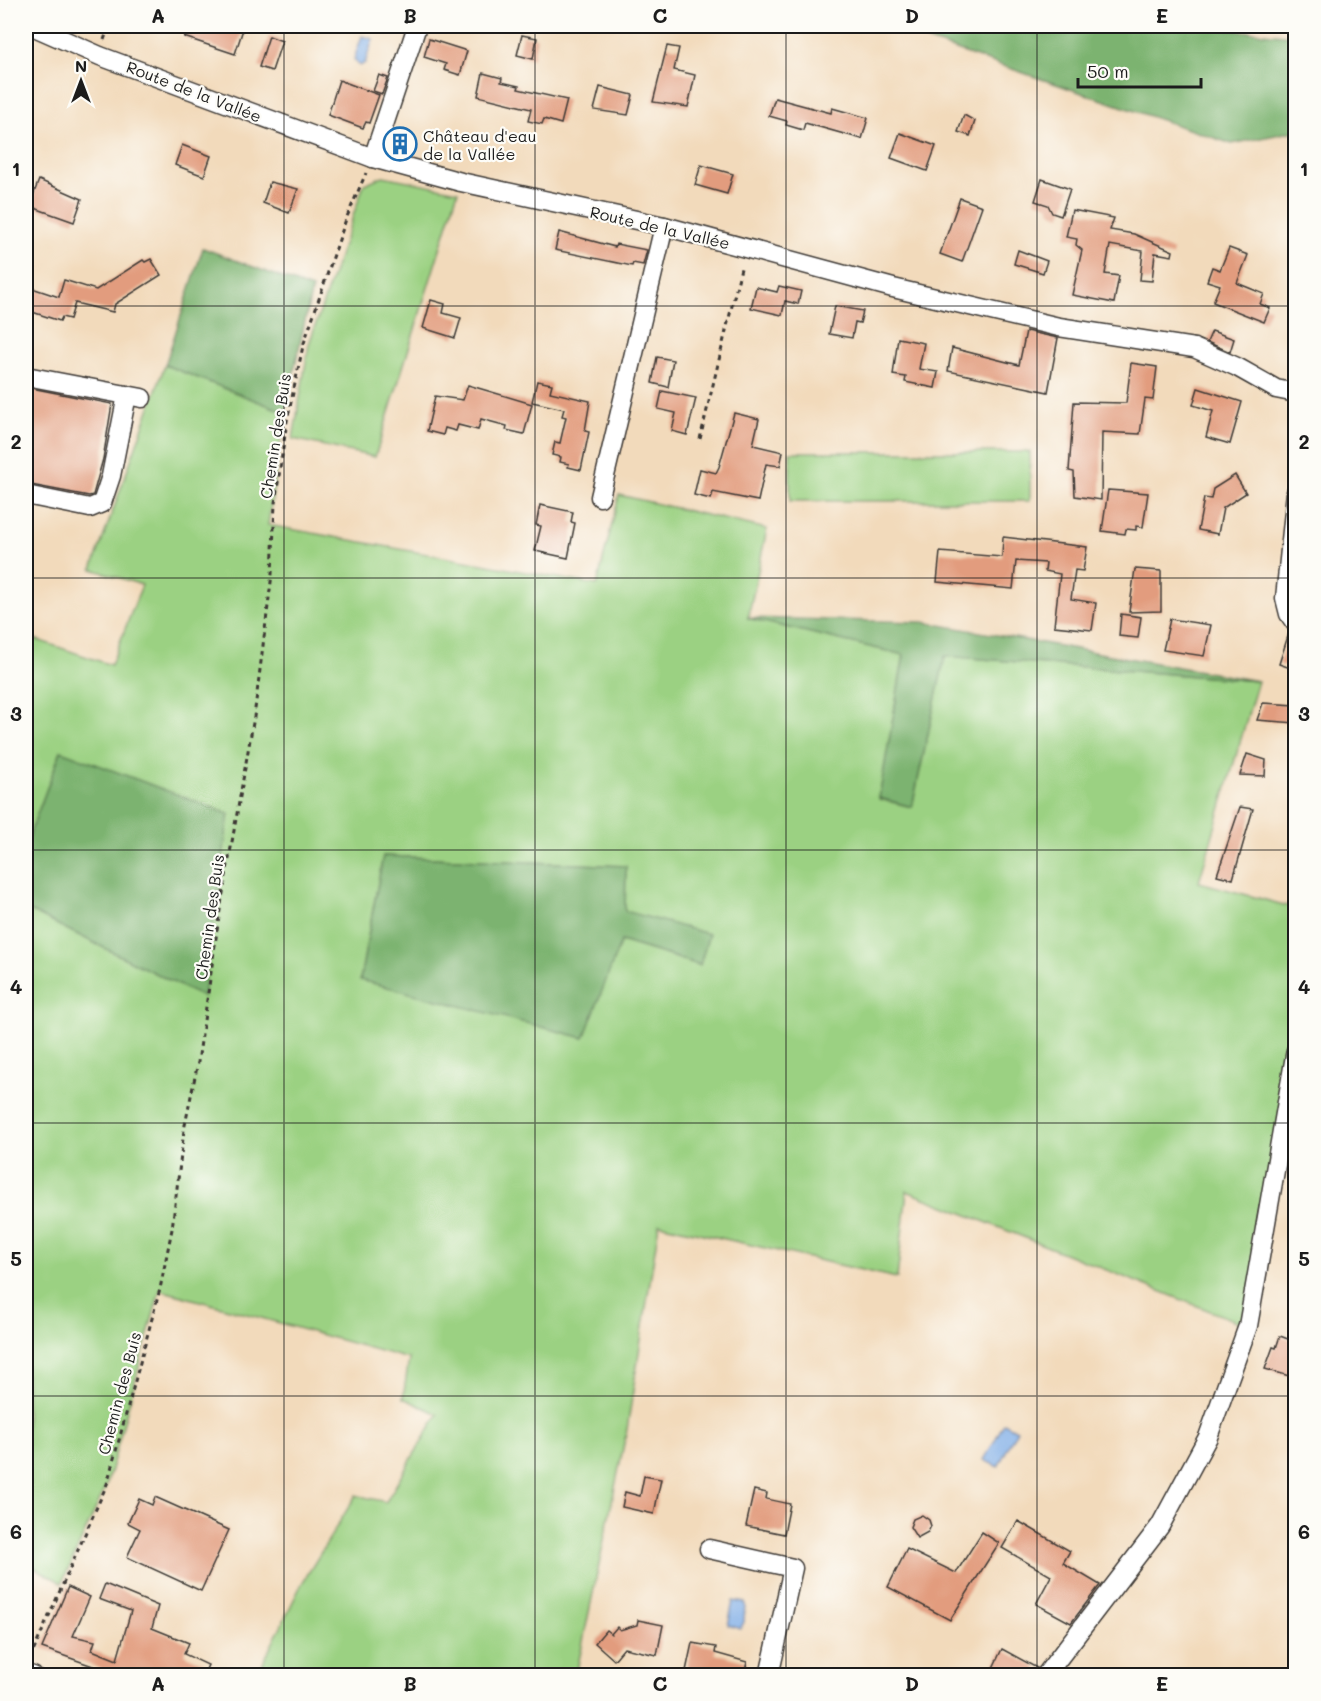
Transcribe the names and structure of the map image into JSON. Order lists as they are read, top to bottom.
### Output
{
  "streets": {
    "street": ["Route de la Vallée"],
    "path": ["Chemin des Buis"]
  },
  "crossings": [
    ["Route de la Vallée", "Chemin des Buis"]
  ],
  "places": {
    "building": ["Château d'eau de la Vallée"]
  },
  "scale_bar": "50 m",
  "north": "top",
  "grid": {
    "columns": [
      "A",
      "B",
      "C",
      "D",
      "E"
    ],
    "rows": [
      "1",
      "2",
      "3",
      "4",
      "5",
      "6"
    ]
  }
}
